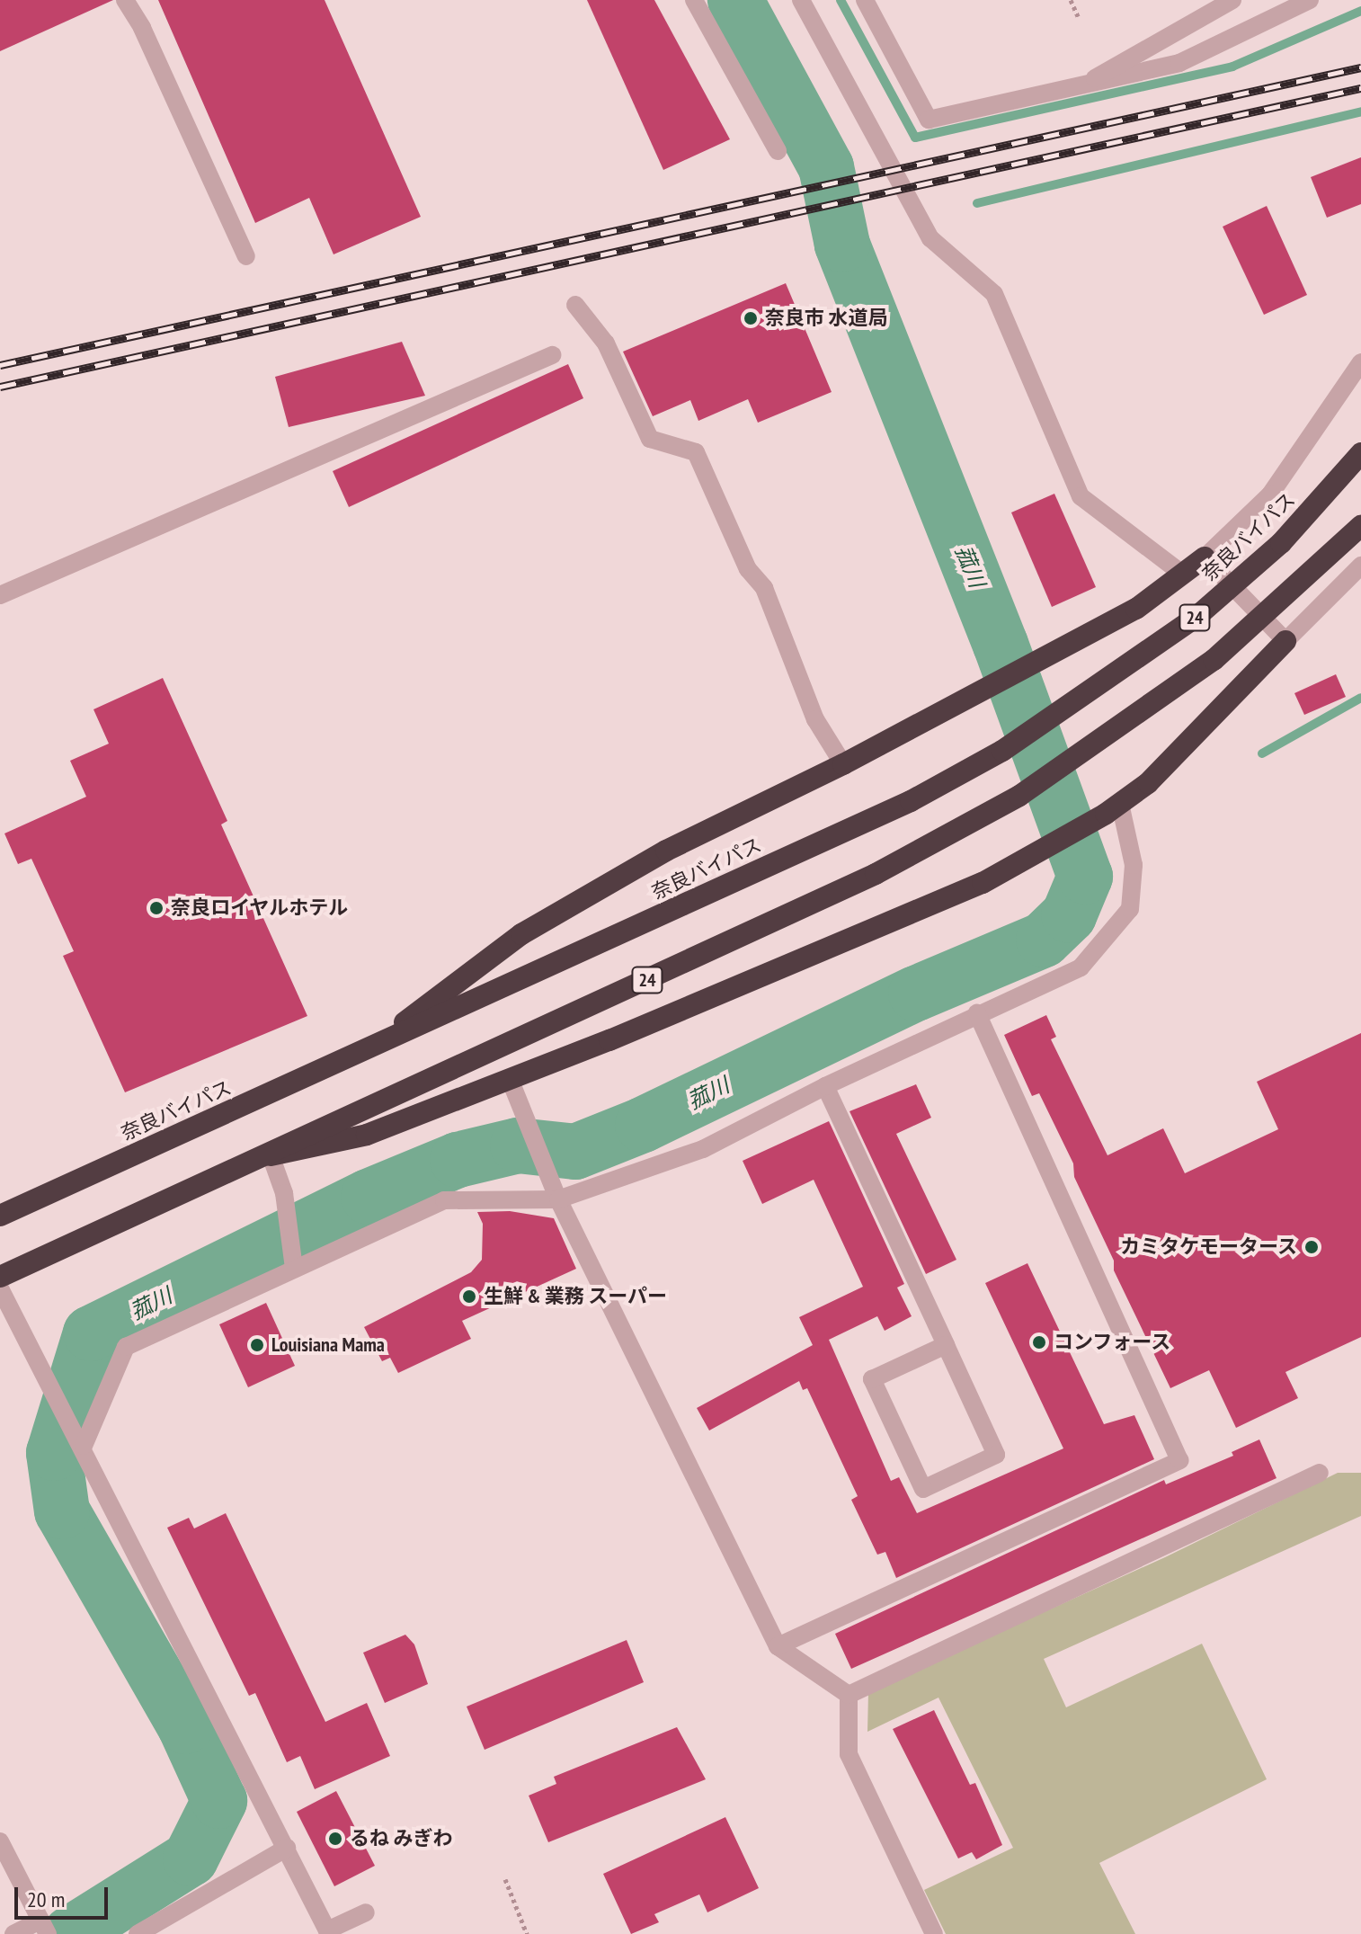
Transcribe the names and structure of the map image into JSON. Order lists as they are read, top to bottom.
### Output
{
  "streets": {
    "highway": ["奈良バイパス", "24"]
  },
  "water": ["菰川"],
  "places": [
    "奈良市 水道局",
    "奈良ロイヤルホテル",
    "カミタケモータース",
    "生鮮 & 業務 スーパー",
    "コンフォース",
    "Louisiana Mama",
    "るね みぎわ"
  ],
  "scale_bar": "20 m"
}
